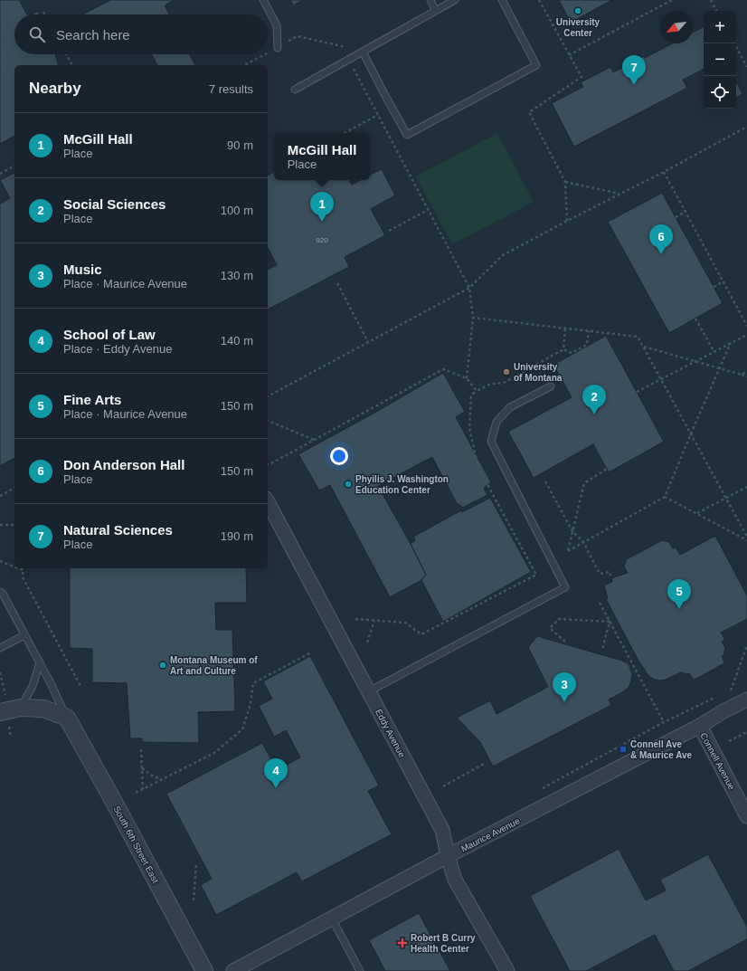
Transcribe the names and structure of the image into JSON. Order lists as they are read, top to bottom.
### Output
{
  "streets": {
    "street": [
      "Eddy Avenue",
      "Connell Avenue",
      "Maurice Avenue",
      "South 6th Street East"
    ]
  },
  "crossings": [
    ["Eddy Avenue", "Maurice Avenue"],
    ["Connell Avenue", "Maurice Avenue"]
  ],
  "places": {
    "other": [
      "University Center",
      "University of Montana",
      "Phyilis J. Washington Education Center",
      "Montana Museum of Art and Culture"
    ],
    "transit": ["Connell Ave & Maurice Ave"],
    "health": ["Robert B Curry Health Center"]
  },
  "house_numbers": ["920"],
  "north": "bottom left",
  "page": {
    "map_buttons": ["+", "−"],
    "search": "Search here",
    "pins": [
      "7",
      "1",
      "6",
      "2",
      "5",
      "3",
      "4"
    ],
    "heading": ["Nearby", "7 results"],
    "list": [
      {
        "mark": "1",
        "name": "McGill Hall",
        "note": "Place",
        "value": "90 m"
      },
      {
        "mark": "2",
        "name": "Social Sciences",
        "note": "Place",
        "value": "100 m"
      },
      {
        "mark": "3",
        "name": "Music",
        "note": "Place · Maurice Avenue",
        "value": "130 m"
      },
      {
        "mark": "4",
        "name": "School of Law",
        "note": "Place · Eddy Avenue",
        "value": "140 m"
      },
      {
        "mark": "5",
        "name": "Fine Arts",
        "note": "Place · Maurice Avenue",
        "value": "150 m"
      },
      {
        "mark": "6",
        "name": "Don Anderson Hall",
        "note": "Place",
        "value": "150 m"
      },
      {
        "mark": "7",
        "name": "Natural Sciences",
        "note": "Place",
        "value": "190 m"
      }
    ],
    "popup": ["McGill Hall", "Place"]
  }
}
